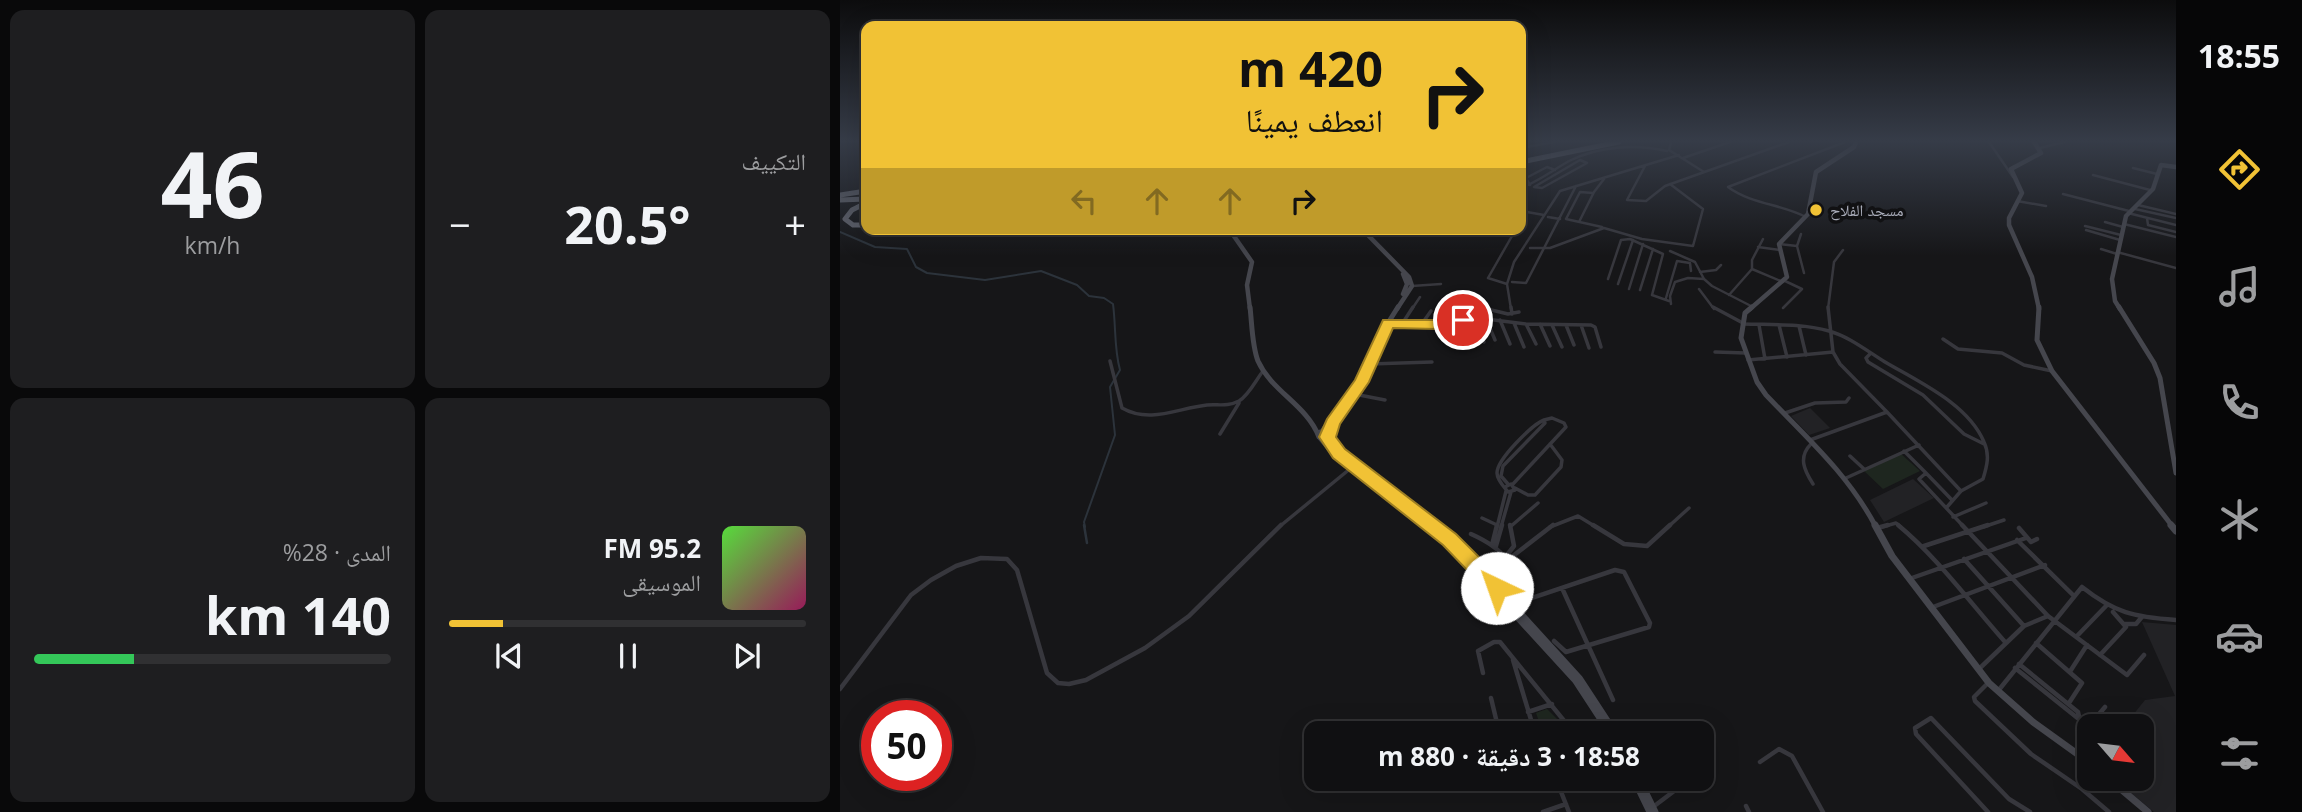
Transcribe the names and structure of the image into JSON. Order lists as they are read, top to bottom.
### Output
{
  "places": ["مسجد الفلاح"],
  "north": "bottom right",
  "page": {
    "tabs": "18:55",
    "tile": [
      "التكييف",
      ["46", "km/h"],
      ["المدى · 28%", "140 km"]
    ],
    "turn": ["420 m", "انعطف يمينًا"],
    "heat": ["−", "20.5°", "+"],
    "song": ["95.2 FM", "الموسيقى"],
    "limit": "50",
    "trip": "18:58 · 3 دقيقة · 880 m"
  }
}
